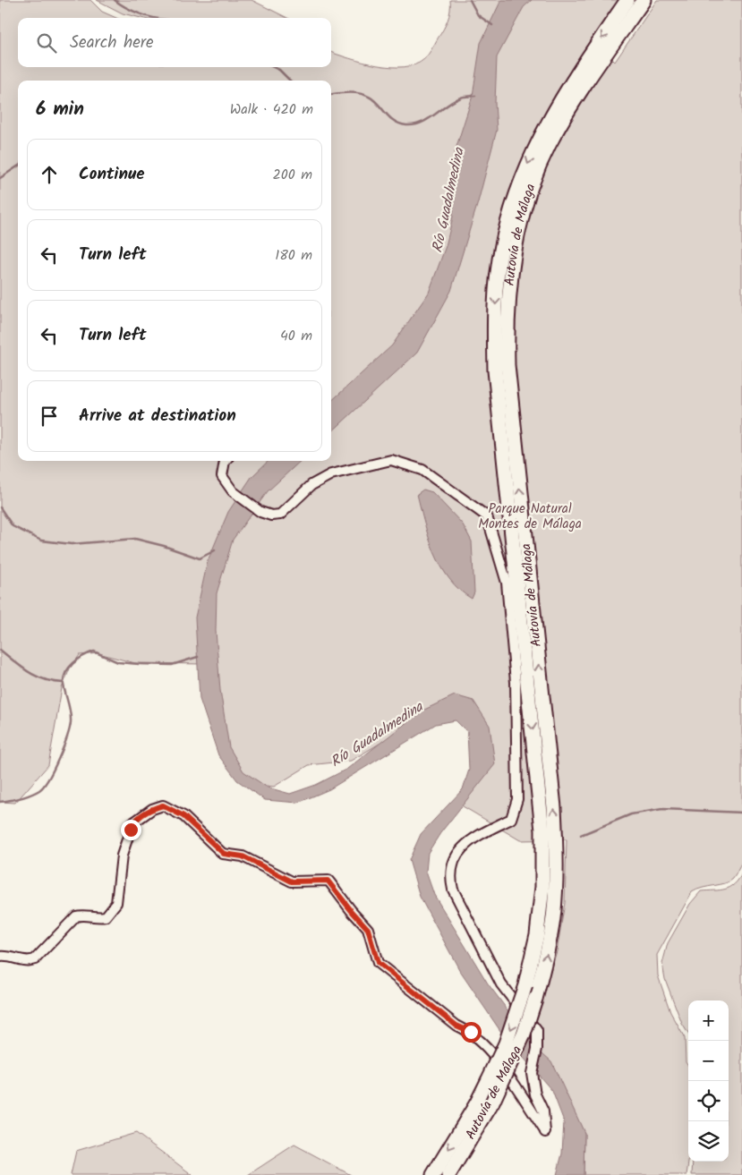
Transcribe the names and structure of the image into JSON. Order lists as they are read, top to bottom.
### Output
{
  "streets": {
    "highway": ["Autovía de Málaga"]
  },
  "water": ["Río Guadalmedina"],
  "parks": ["Parque Natural Montes de Málaga"],
  "page": {
    "search": "Search here",
    "heading": ["6 min", "Walk · 420 m"],
    "list": [
      ["Continue", "200 m"],
      ["Turn left", "180 m"],
      ["Turn left", "40 m"],
      "Arrive at destination"
    ],
    "map_buttons": ["+", "−"]
  }
}
